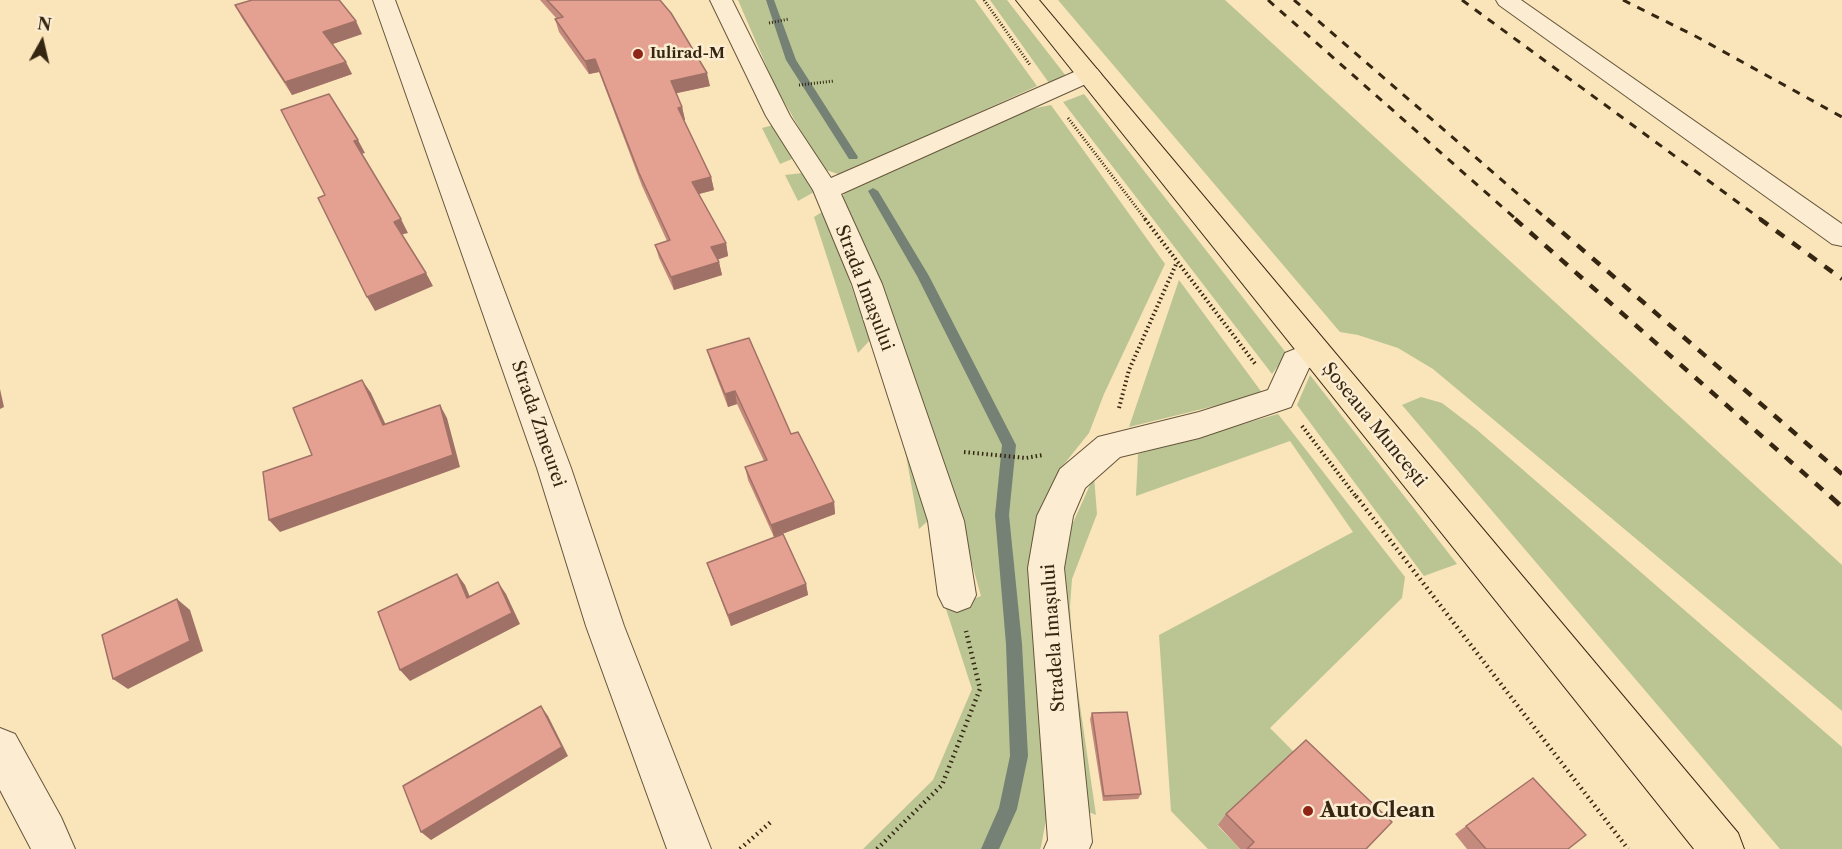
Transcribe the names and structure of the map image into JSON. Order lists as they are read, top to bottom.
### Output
{
  "streets": {
    "main road": ["Șoseaua Muncești"],
    "street": ["Strada Imașului", "Strada Zmeurei", "Stradela Imașului"]
  },
  "places": ["Iulirad-M", "AutoClean"],
  "north": "top"
}
